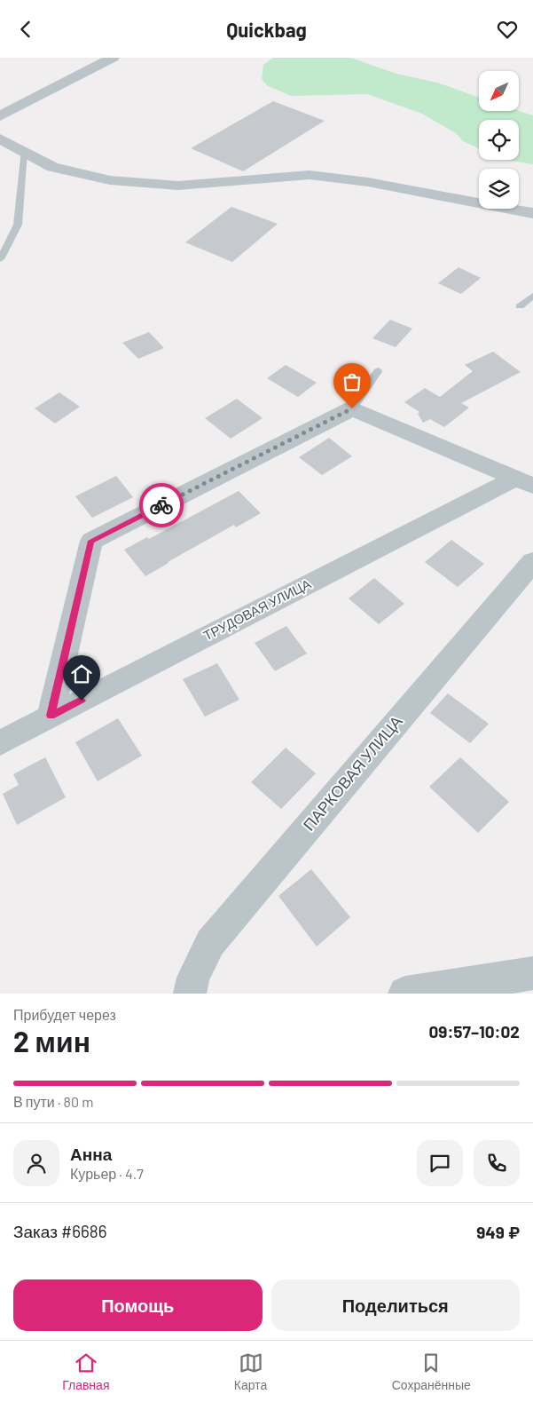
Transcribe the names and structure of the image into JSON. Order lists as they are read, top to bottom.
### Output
{
  "streets": {
    "street": ["ТРУДОВАЯ УЛИЦА", "ПАРКОВАЯ УЛИЦА"]
  },
  "north": "bottom left",
  "page": {
    "header": "Quickbag",
    "heading": ["2 мин", "Прибудет через", "09:57–10:02"],
    "panel": [
      "Анна",
      "Курьер · 4.7",
      "Заказ #6686",
      "949 ₽"
    ],
    "bar": "В пути · 80 m",
    "buttons": ["Помощь", "Поделиться"],
    "tabs": ["Главная", "Карта", "Сохранённые"]
  }
}
